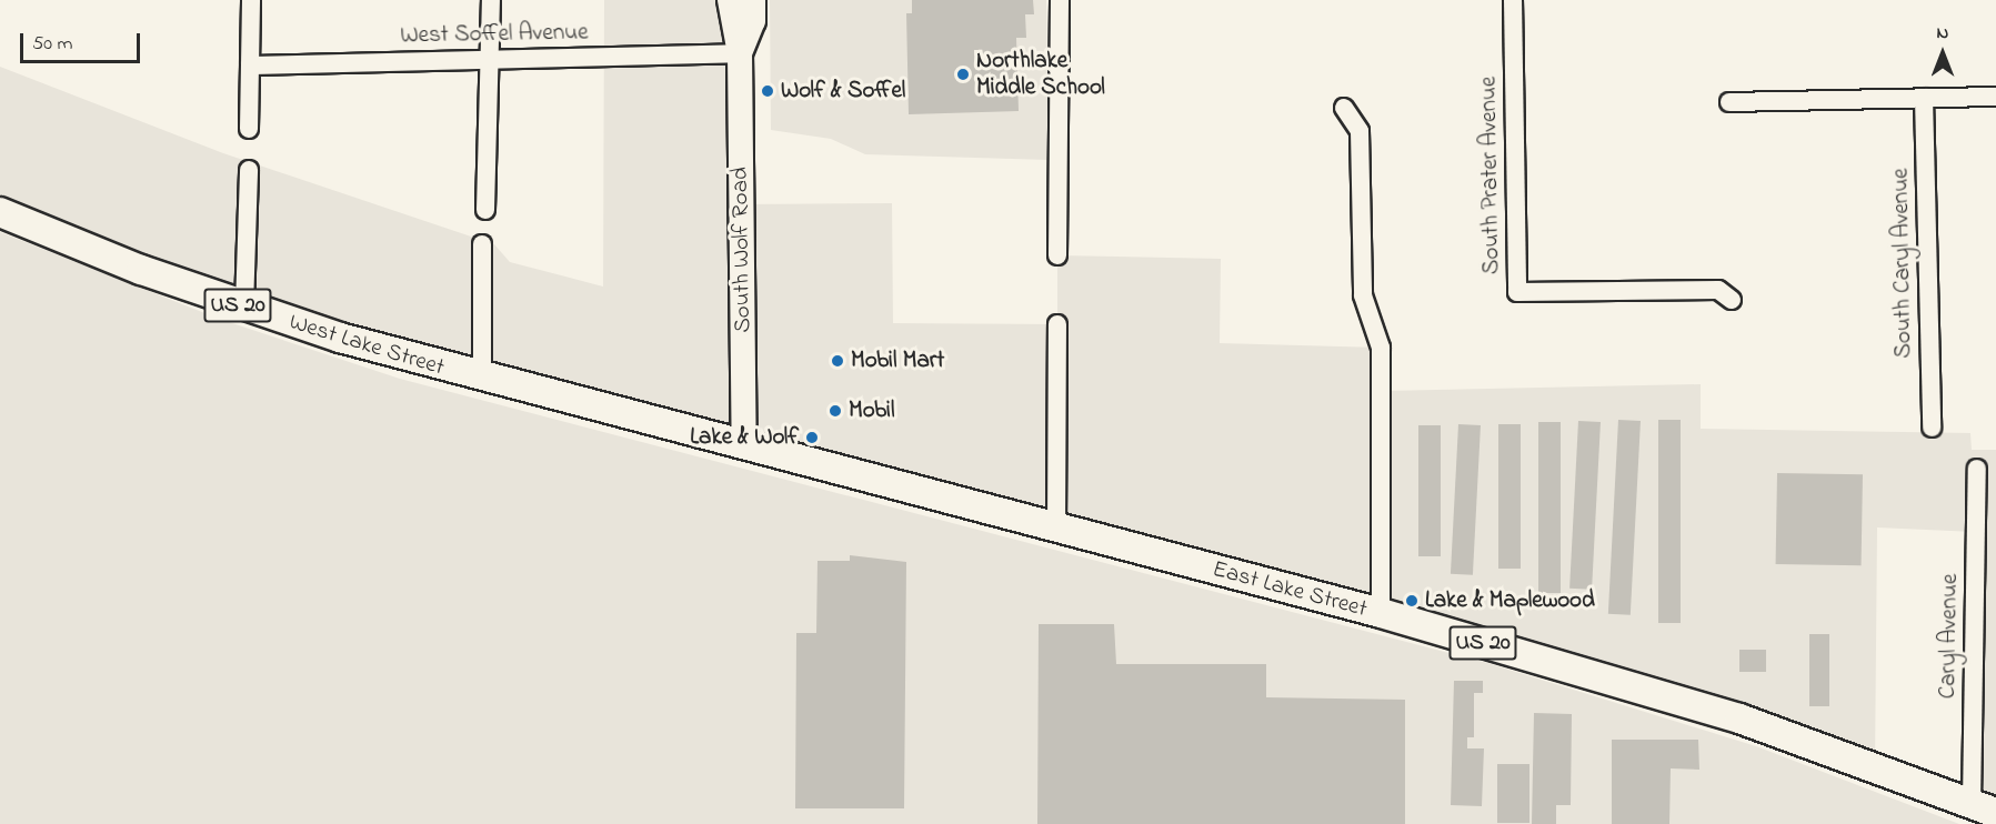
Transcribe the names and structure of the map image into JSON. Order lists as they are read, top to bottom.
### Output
{
  "streets": {
    "main road": [
      "South Wolf Road",
      "US 20",
      "West Lake Street",
      "East Lake Street"
    ],
    "street": [
      "West Soffel Avenue",
      "South Prater Avenue",
      "South Caryl Avenue",
      "Caryl Avenue"
    ]
  },
  "crossings": [
    ["West Soffel Avenue", "South Wolf Road"],
    ["South Wolf Road", "West Lake Street"],
    ["South Wolf Road", "East Lake Street"],
    ["West Lake Street", "East Lake Street"],
    ["East Lake Street", "Caryl Avenue"]
  ],
  "places": [
    "Northlake Middle School",
    "Wolf & Soffel",
    "Mobil Mart",
    "Mobil",
    "Lake & Wolf",
    "Lake & Maplewood"
  ],
  "scale_bar": "50 m",
  "north": "top"
}
